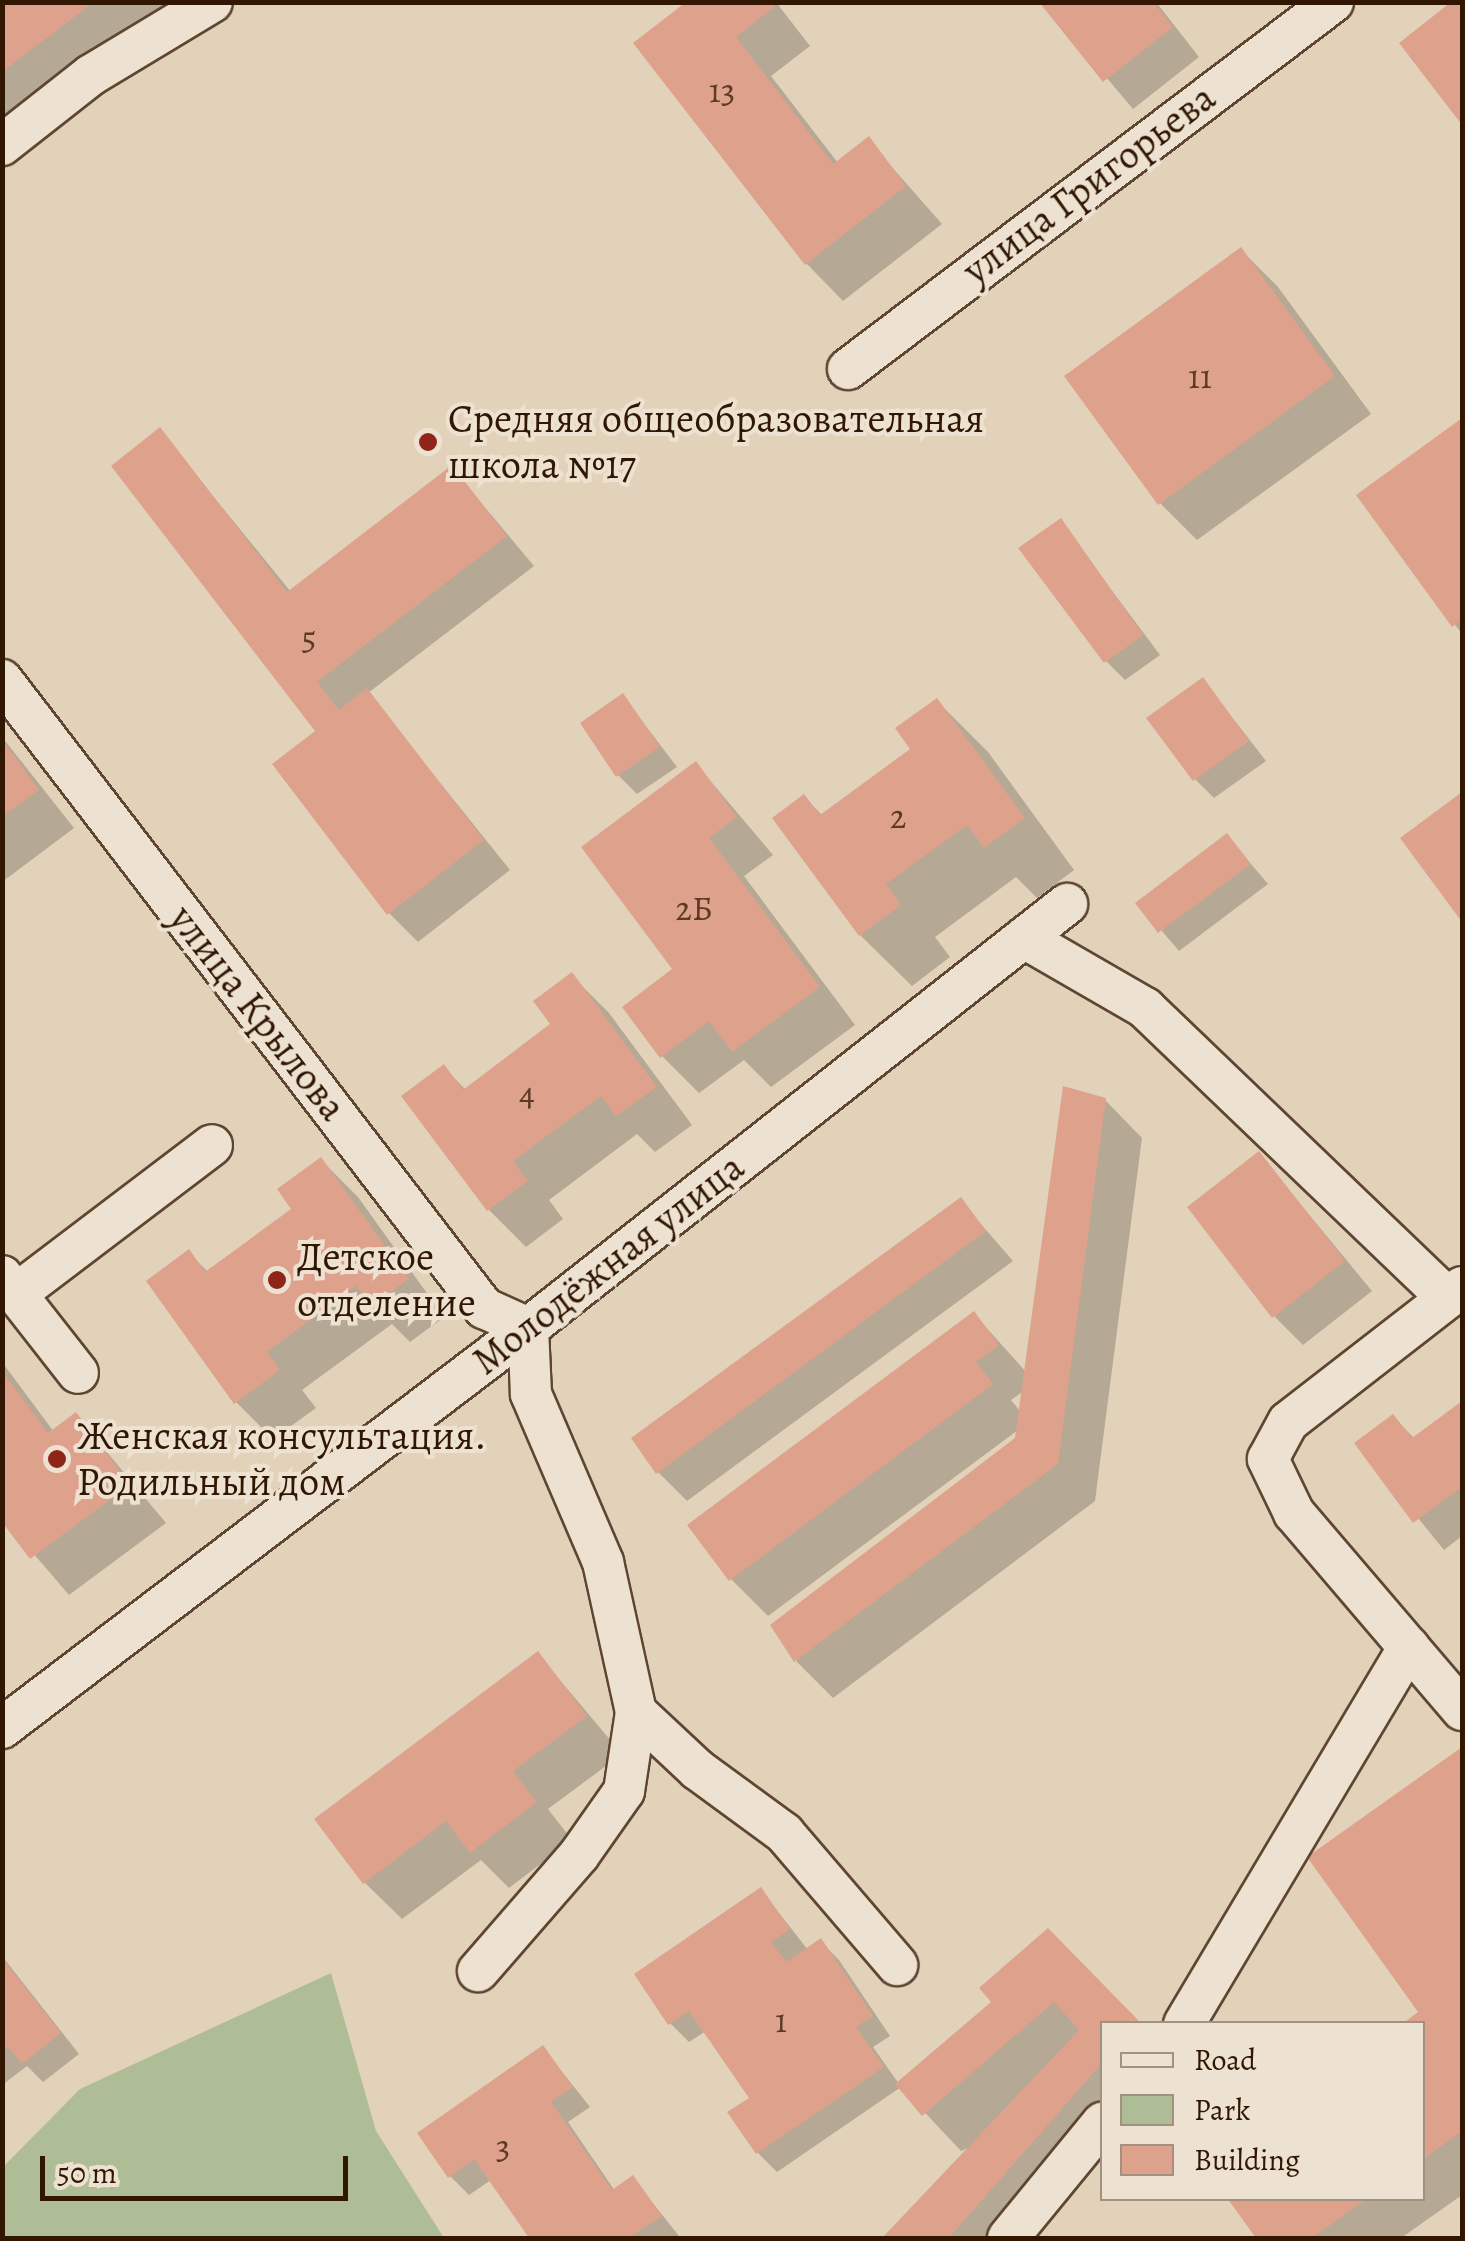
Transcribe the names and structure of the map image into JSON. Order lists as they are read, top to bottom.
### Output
{
  "streets": {
    "street": ["улица Григорьева", "улица Крылова", "Молодёжная улица"]
  },
  "crossings": [
    ["улица Крылова", "Молодёжная улица"]
  ],
  "places": ["Средняя общеобразовательная школа №17", "Детское отделение", "Женская консультация. Родильный дом"],
  "house_numbers": [
    "13",
    "11",
    "5",
    "2",
    "2Б",
    "4",
    "1",
    "3"
  ],
  "legend": ["Road", "Park", "Building"],
  "scale_bar": "50 m"
}
